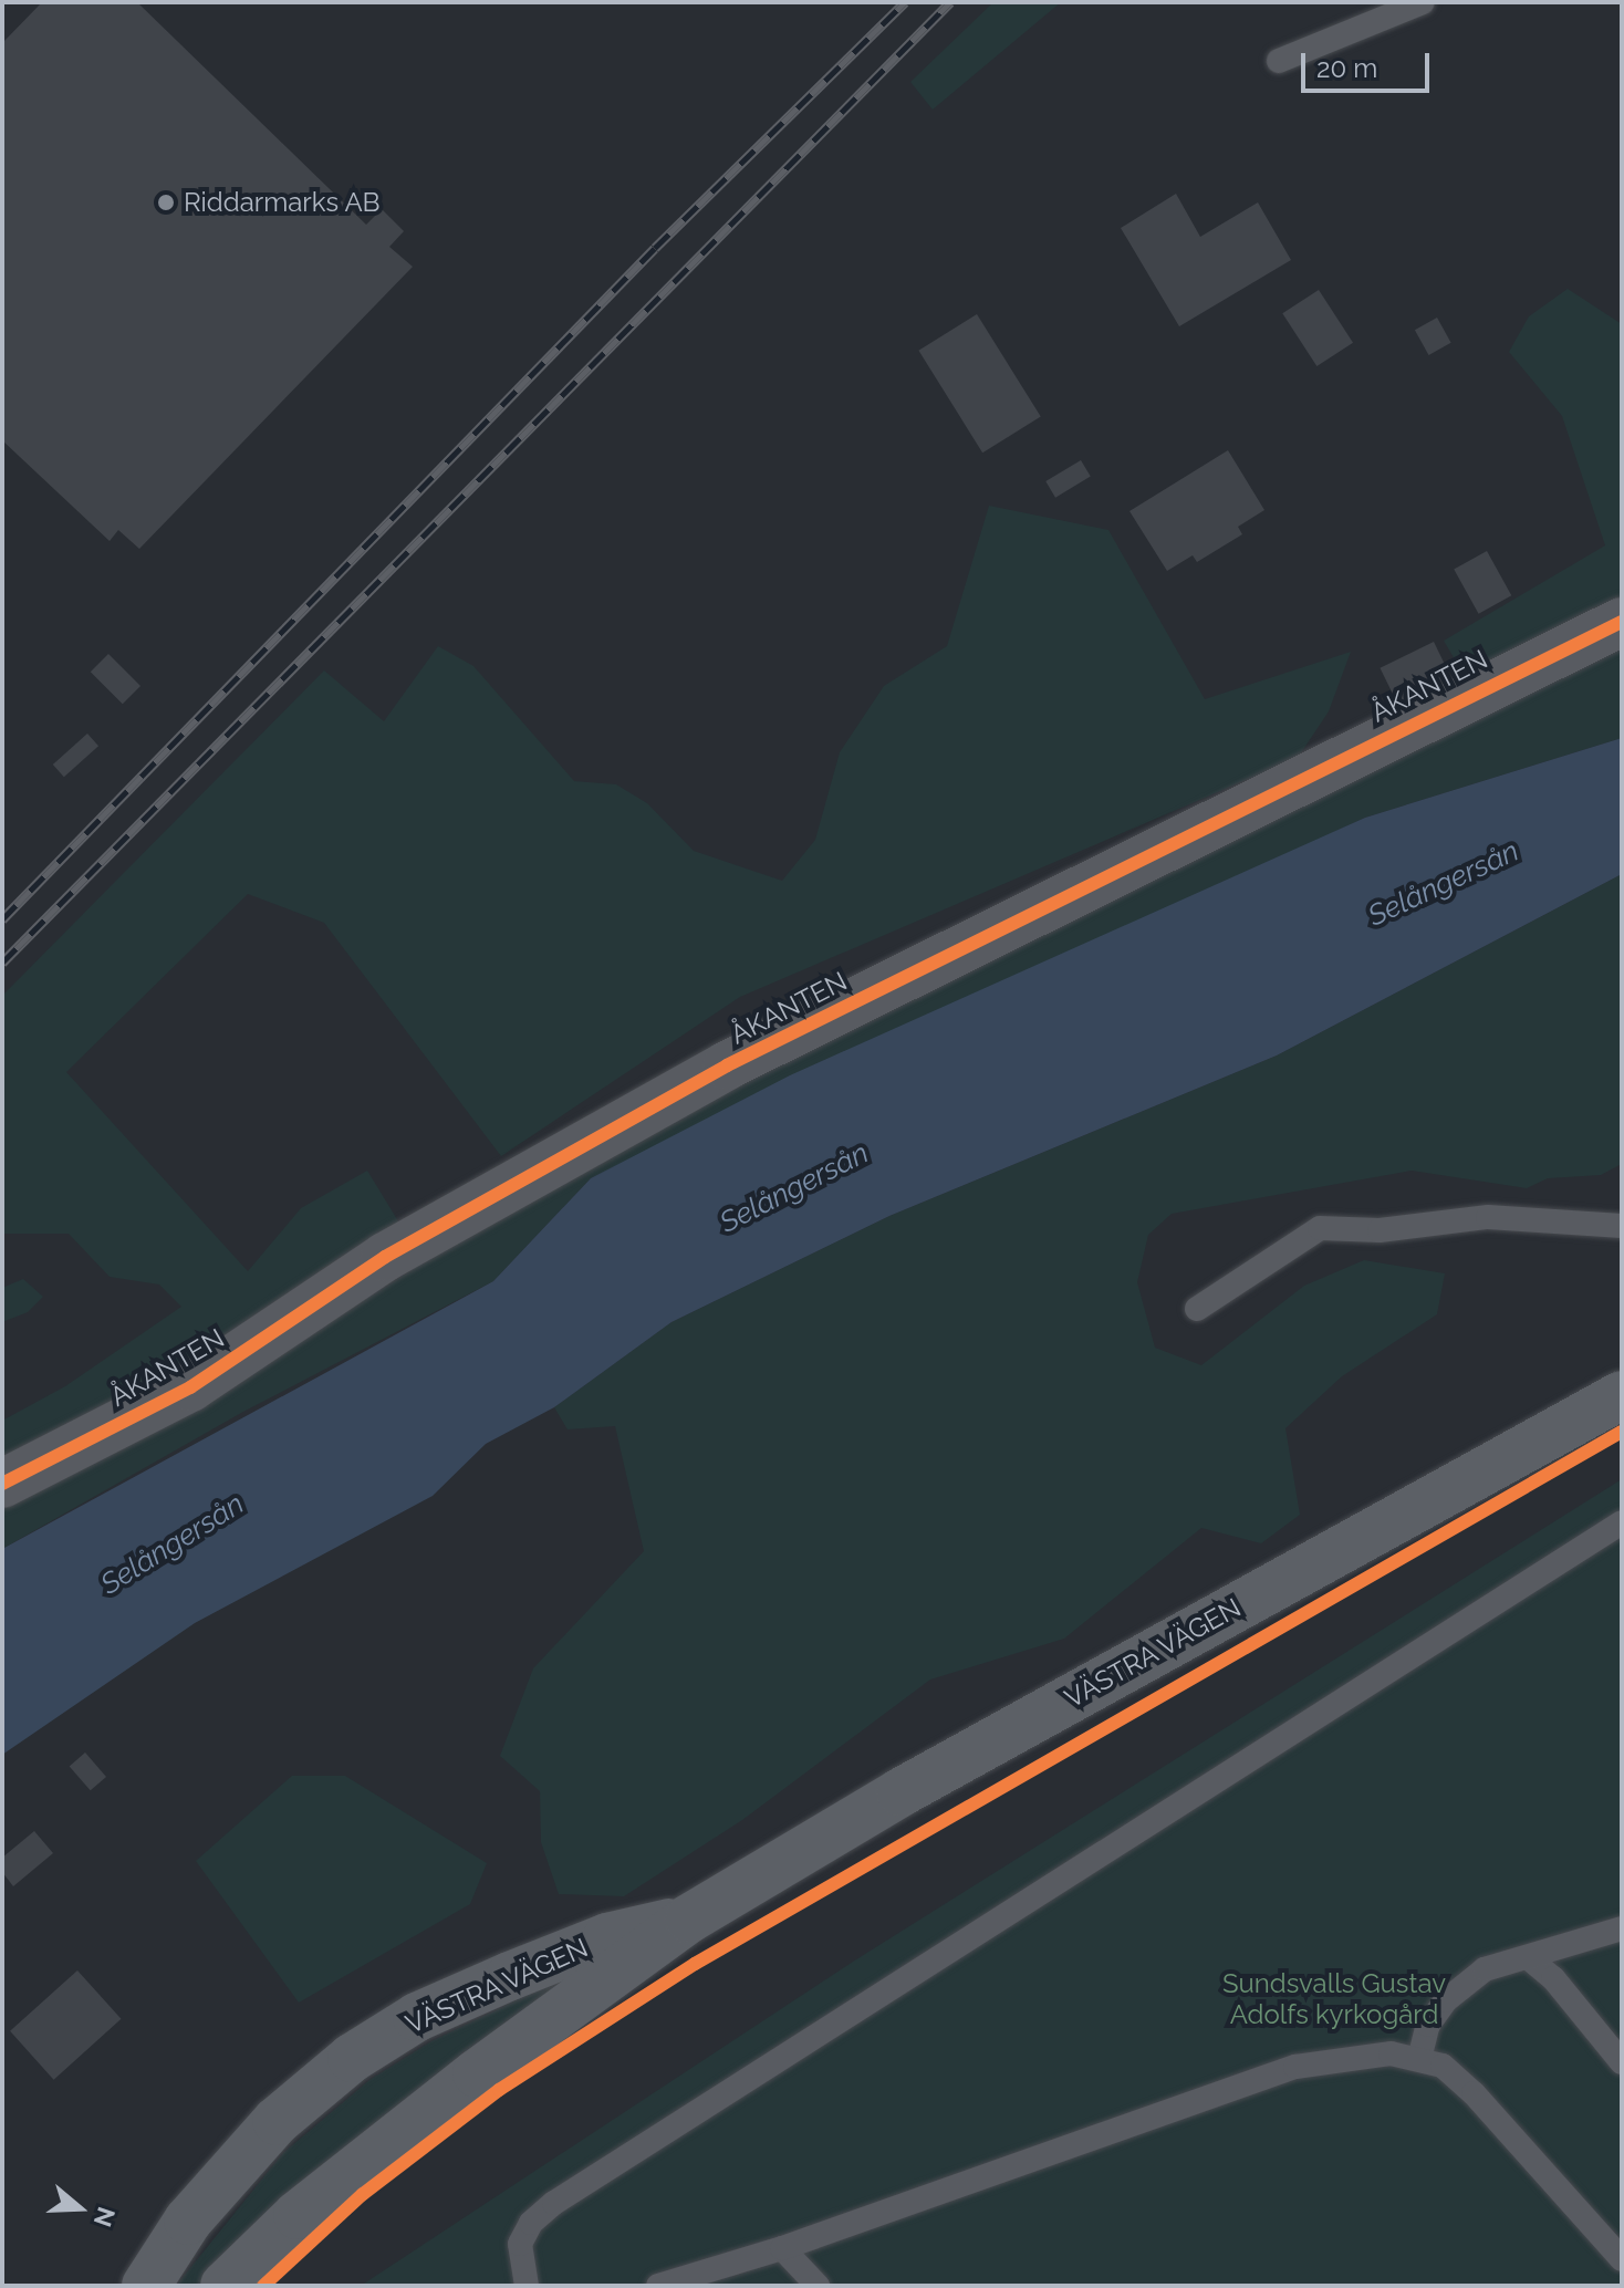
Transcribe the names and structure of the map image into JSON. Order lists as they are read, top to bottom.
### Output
{
  "streets": {
    "street": ["ÅKANTEN", "VÄSTRA VÄGEN"]
  },
  "water": ["Selångersån"],
  "parks": ["Sundsvalls Gustav Adolfs kyrkogård"],
  "places": ["Riddarmarks AB"],
  "scale_bar": "20 m",
  "north": "right"
}
